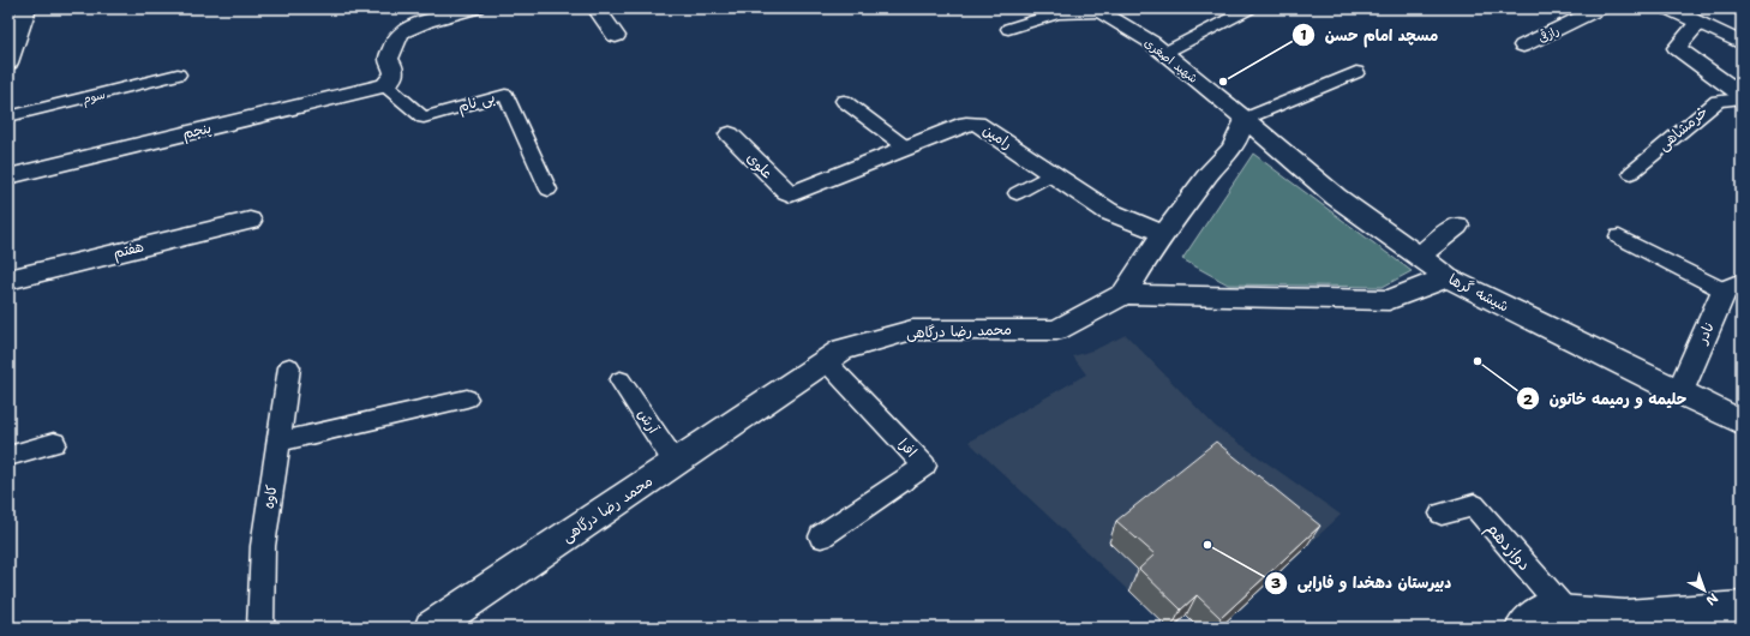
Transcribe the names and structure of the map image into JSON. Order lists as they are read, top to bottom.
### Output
{
  "streets": {
    "street": [
      "رازقی",
      "شهید اصغری",
      "پنجم",
      "رامین",
      "علوی",
      "هفتم",
      "شیشه گرها",
      "محمد رضا درگاهی",
      "نادر"
    ],
    "lane": [
      "سوم",
      "بی نام",
      "خرمشاهی",
      "آرش",
      "افرا",
      "کاوه",
      "دوازدهم"
    ]
  },
  "crossings": [
    ["شهید اصغری", "شیشه گرها"],
    ["بی نام", "پنجم"],
    ["رامین", "علوی"],
    ["شیشه گرها", "محمد رضا درگاهی"],
    ["شیشه گرها", "نادر"],
    ["محمد رضا درگاهی", "آرش"],
    ["محمد رضا درگاهی", "افرا"]
  ],
  "places": ["مسچد امام حسن", "حلیمه و رمیمه خاتون", "دبیرستان دهخدا و فارابی"],
  "north": "bottom right"
}
